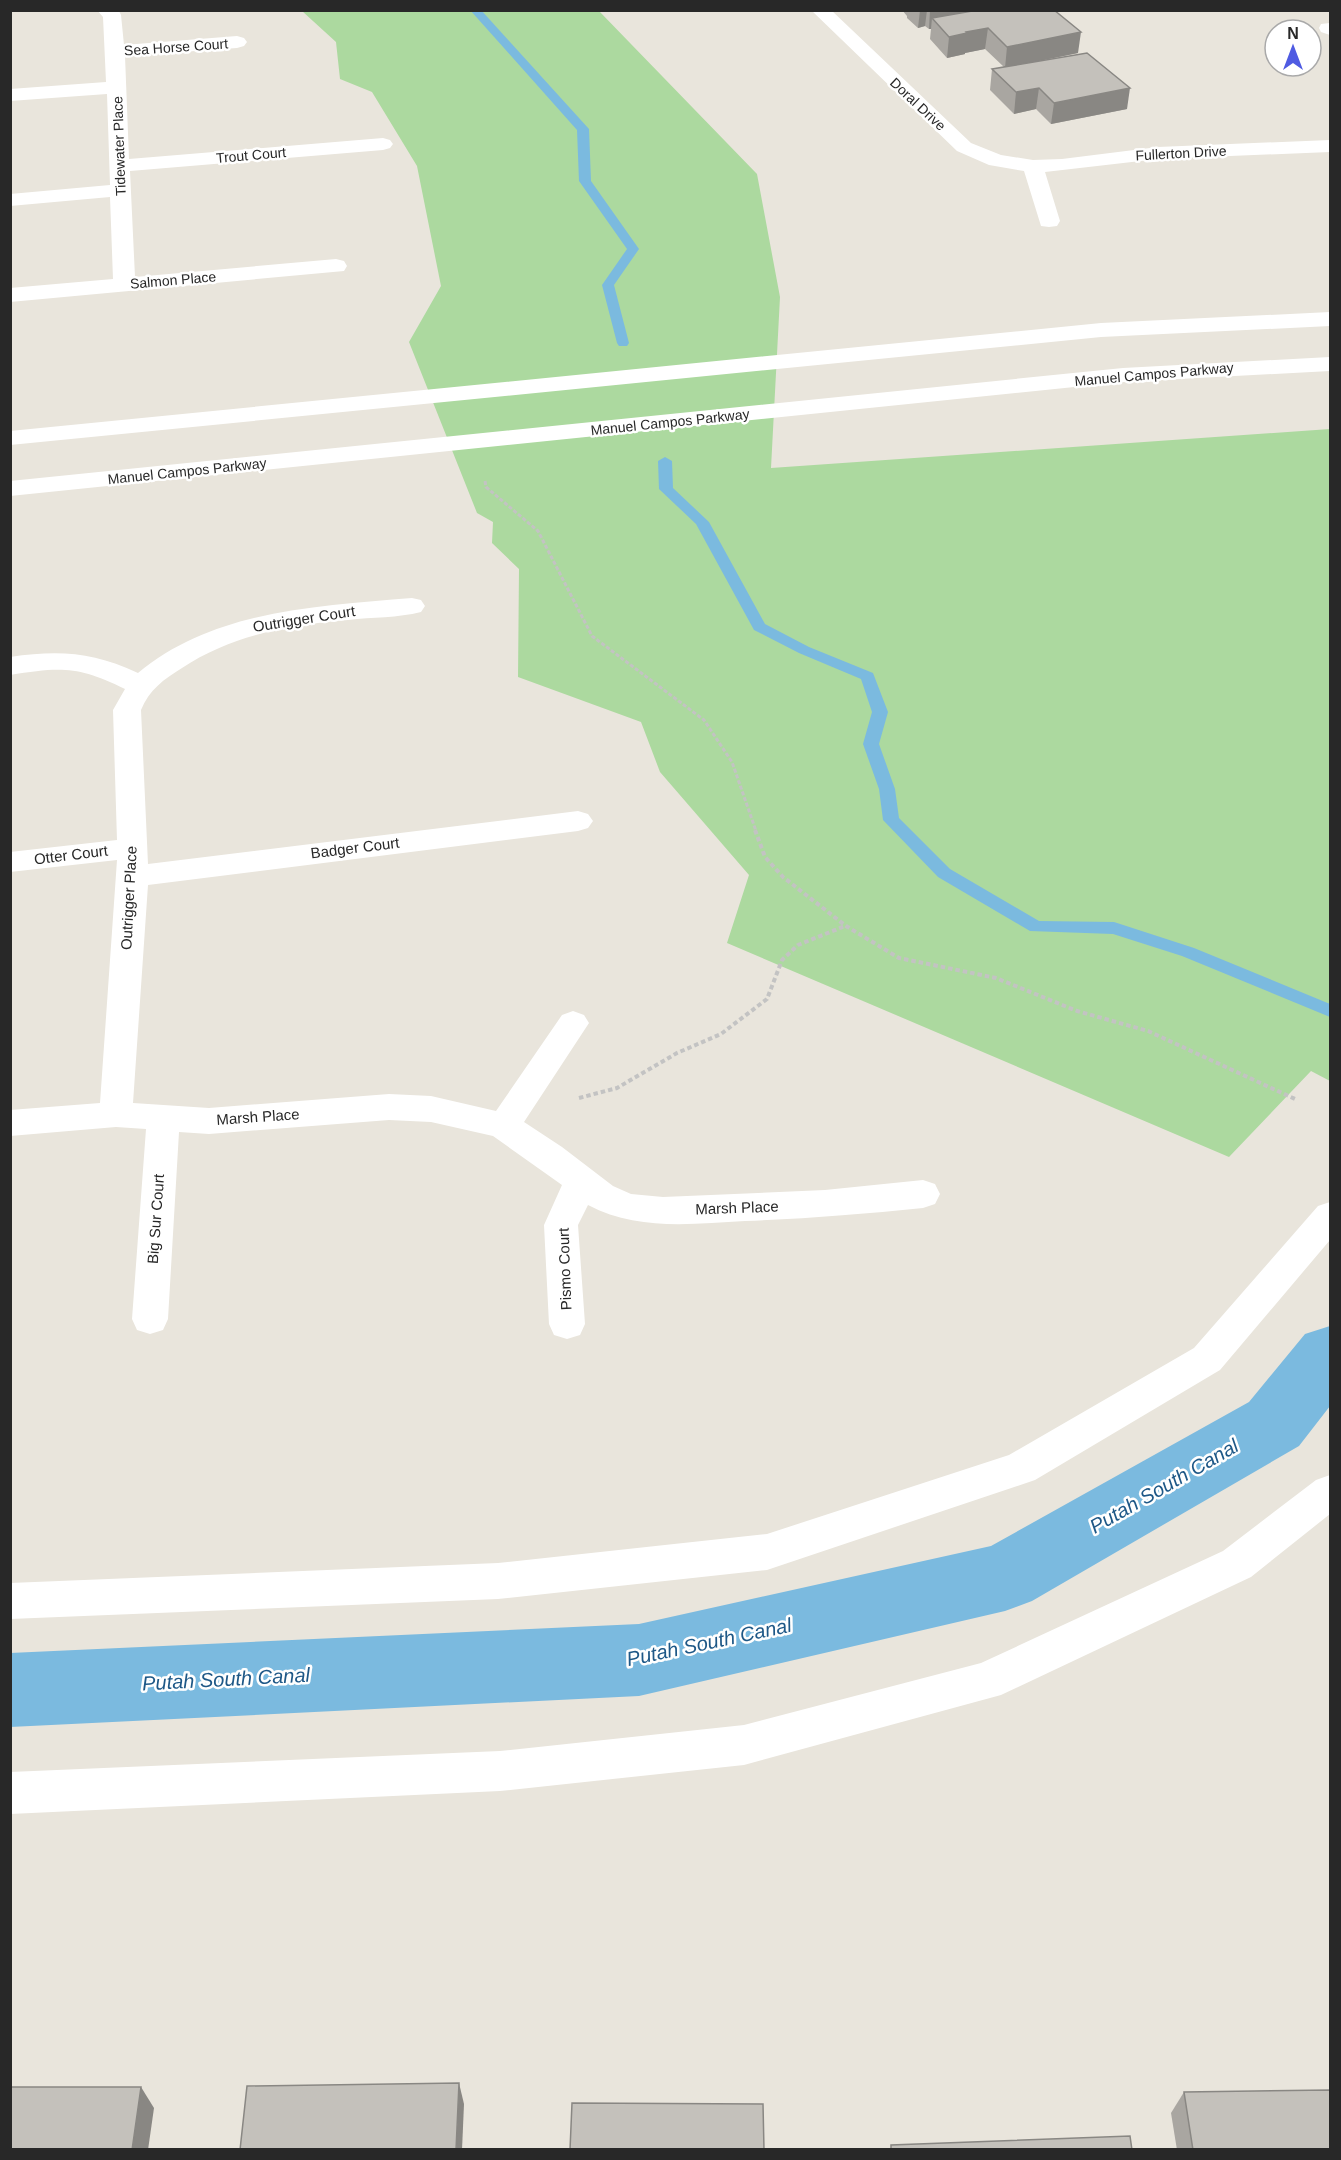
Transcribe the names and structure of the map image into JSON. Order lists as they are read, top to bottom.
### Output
{
  "streets": {
    "street": [
      "Sea Horse Court",
      "Doral Drive",
      "Tidewater Place",
      "Fullerton Drive",
      "Trout Court",
      "Salmon Place",
      "Manuel Campos Parkway",
      "Outrigger Court",
      "Badger Court",
      "Otter Court",
      "Outrigger Place",
      "Marsh Place",
      "Big Sur Court",
      "Pismo Court"
    ]
  },
  "crossings": [
    ["Sea Horse Court", "Tidewater Place"],
    ["Doral Drive", "Fullerton Drive"],
    ["Tidewater Place", "Trout Court"],
    ["Tidewater Place", "Salmon Place"],
    ["Outrigger Court", "Outrigger Place"],
    ["Badger Court", "Otter Court"],
    ["Badger Court", "Outrigger Place"],
    ["Otter Court", "Outrigger Place"],
    ["Outrigger Place", "Marsh Place"],
    ["Marsh Place", "Big Sur Court"],
    ["Marsh Place", "Pismo Court"]
  ],
  "water": ["Putah South Canal"],
  "north": "top"
}
